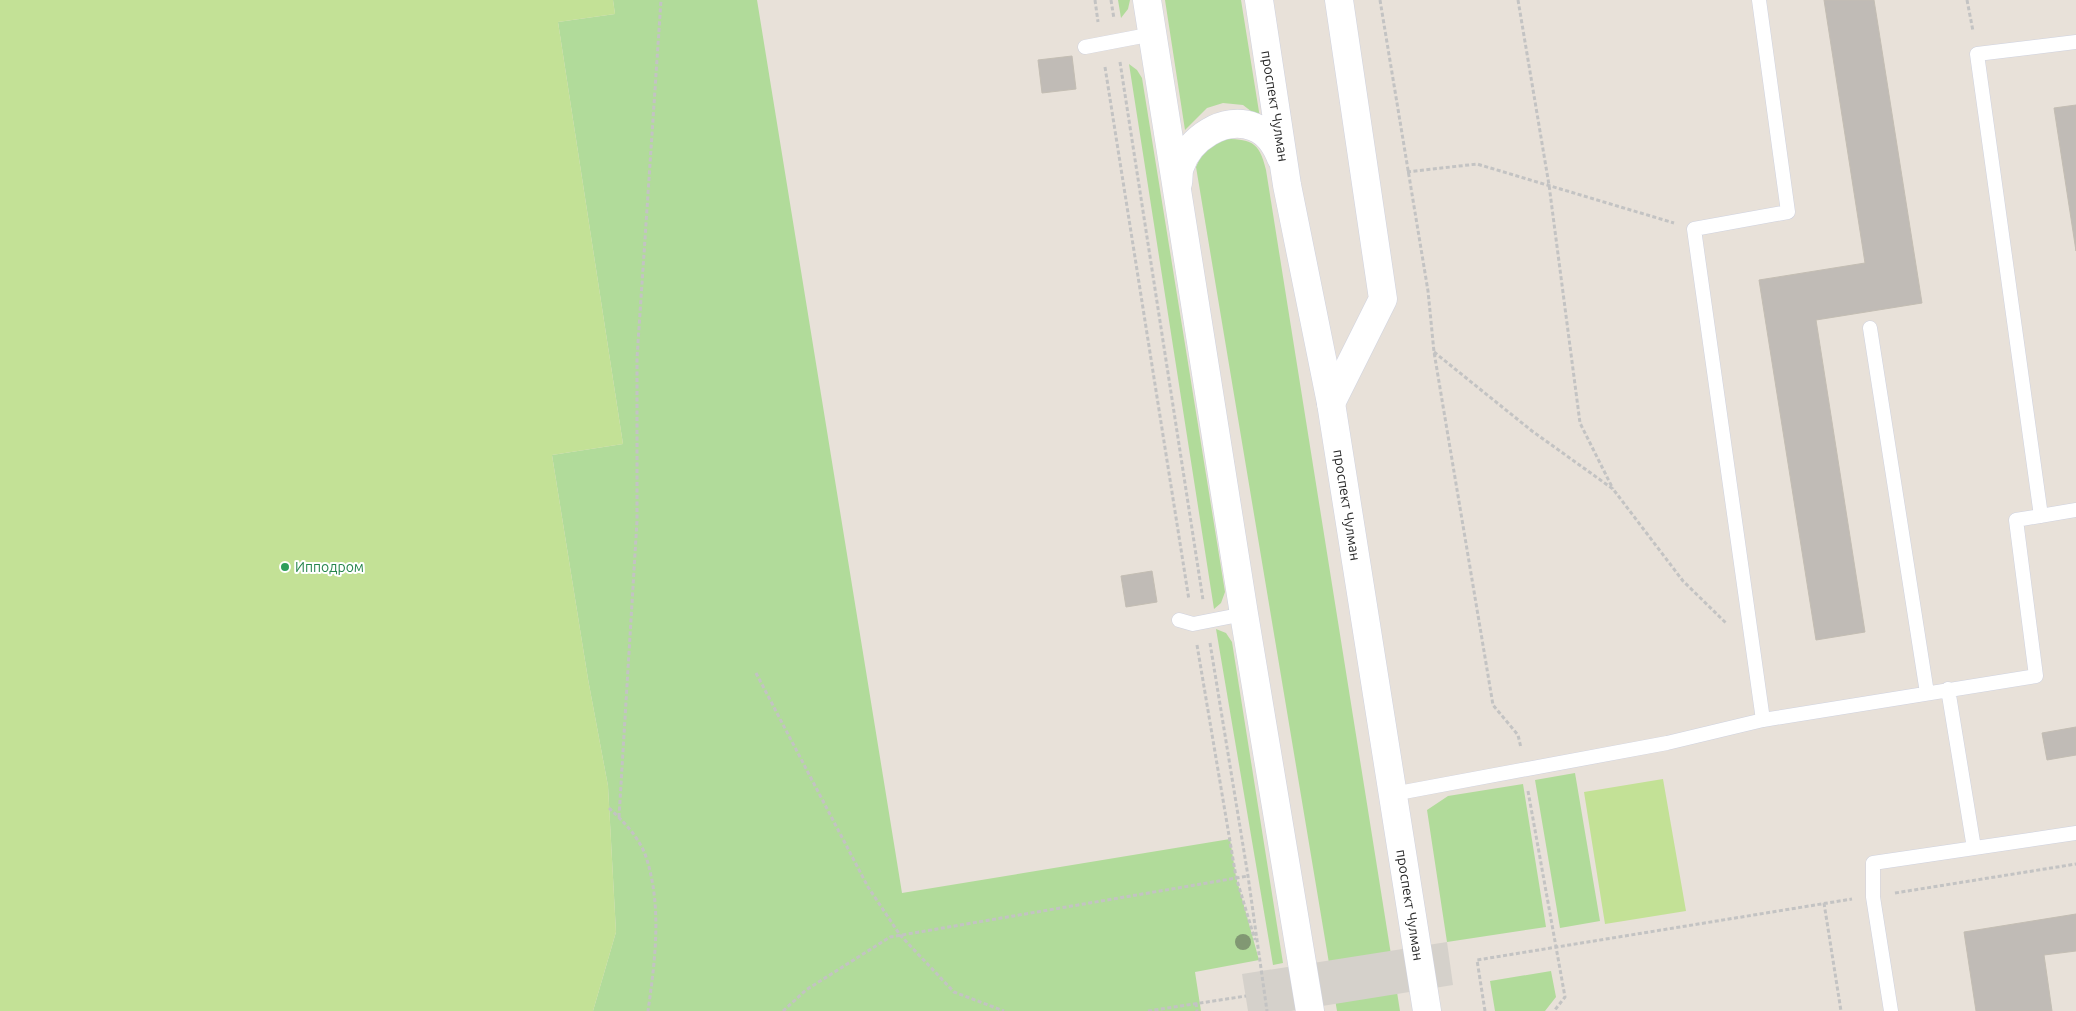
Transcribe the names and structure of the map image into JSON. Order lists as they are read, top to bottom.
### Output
{
  "streets": {
    "main road": ["проспект Чулман"]
  },
  "places": ["Ипподром"]
}
